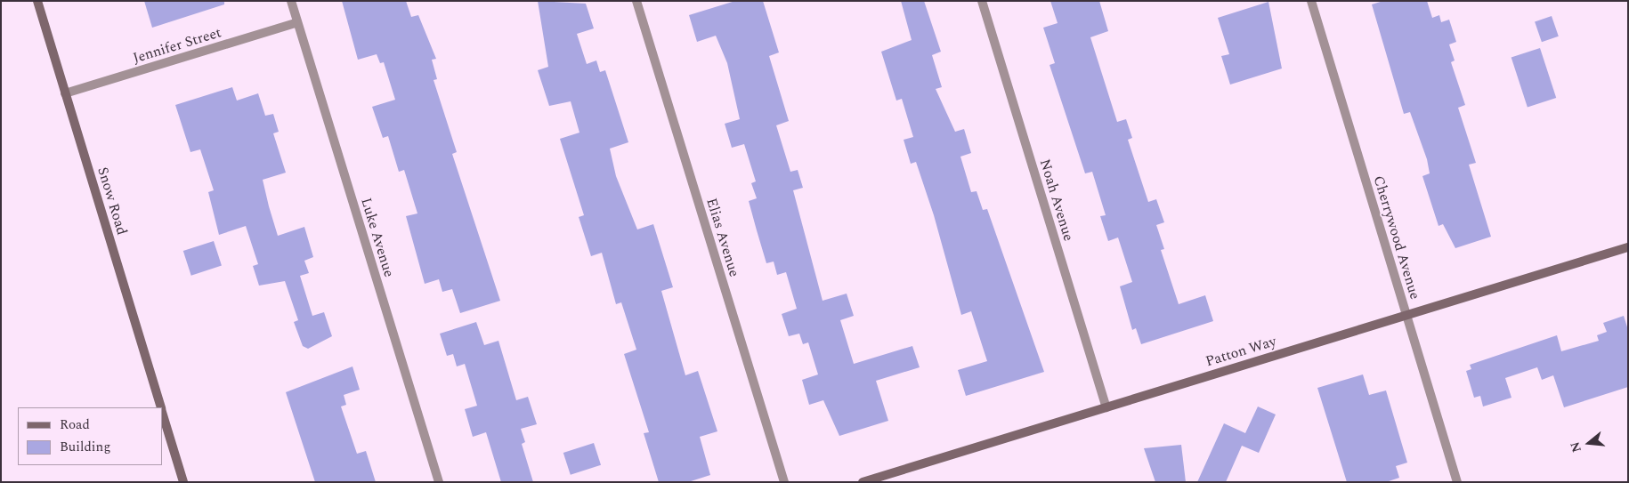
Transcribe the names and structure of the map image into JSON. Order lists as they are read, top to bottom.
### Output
{
  "streets": {
    "street": [
      "Jennifer Street",
      "Noah Avenue",
      "Snow Road",
      "Luke Avenue",
      "Elias Avenue",
      "Cherrywood Avenue",
      "Patton Way"
    ]
  },
  "crossings": [
    ["Jennifer Street", "Snow Road"],
    ["Jennifer Street", "Luke Avenue"],
    ["Noah Avenue", "Patton Way"],
    ["Cherrywood Avenue", "Patton Way"]
  ],
  "legend": ["Road", "Building"],
  "north": "left"
}
